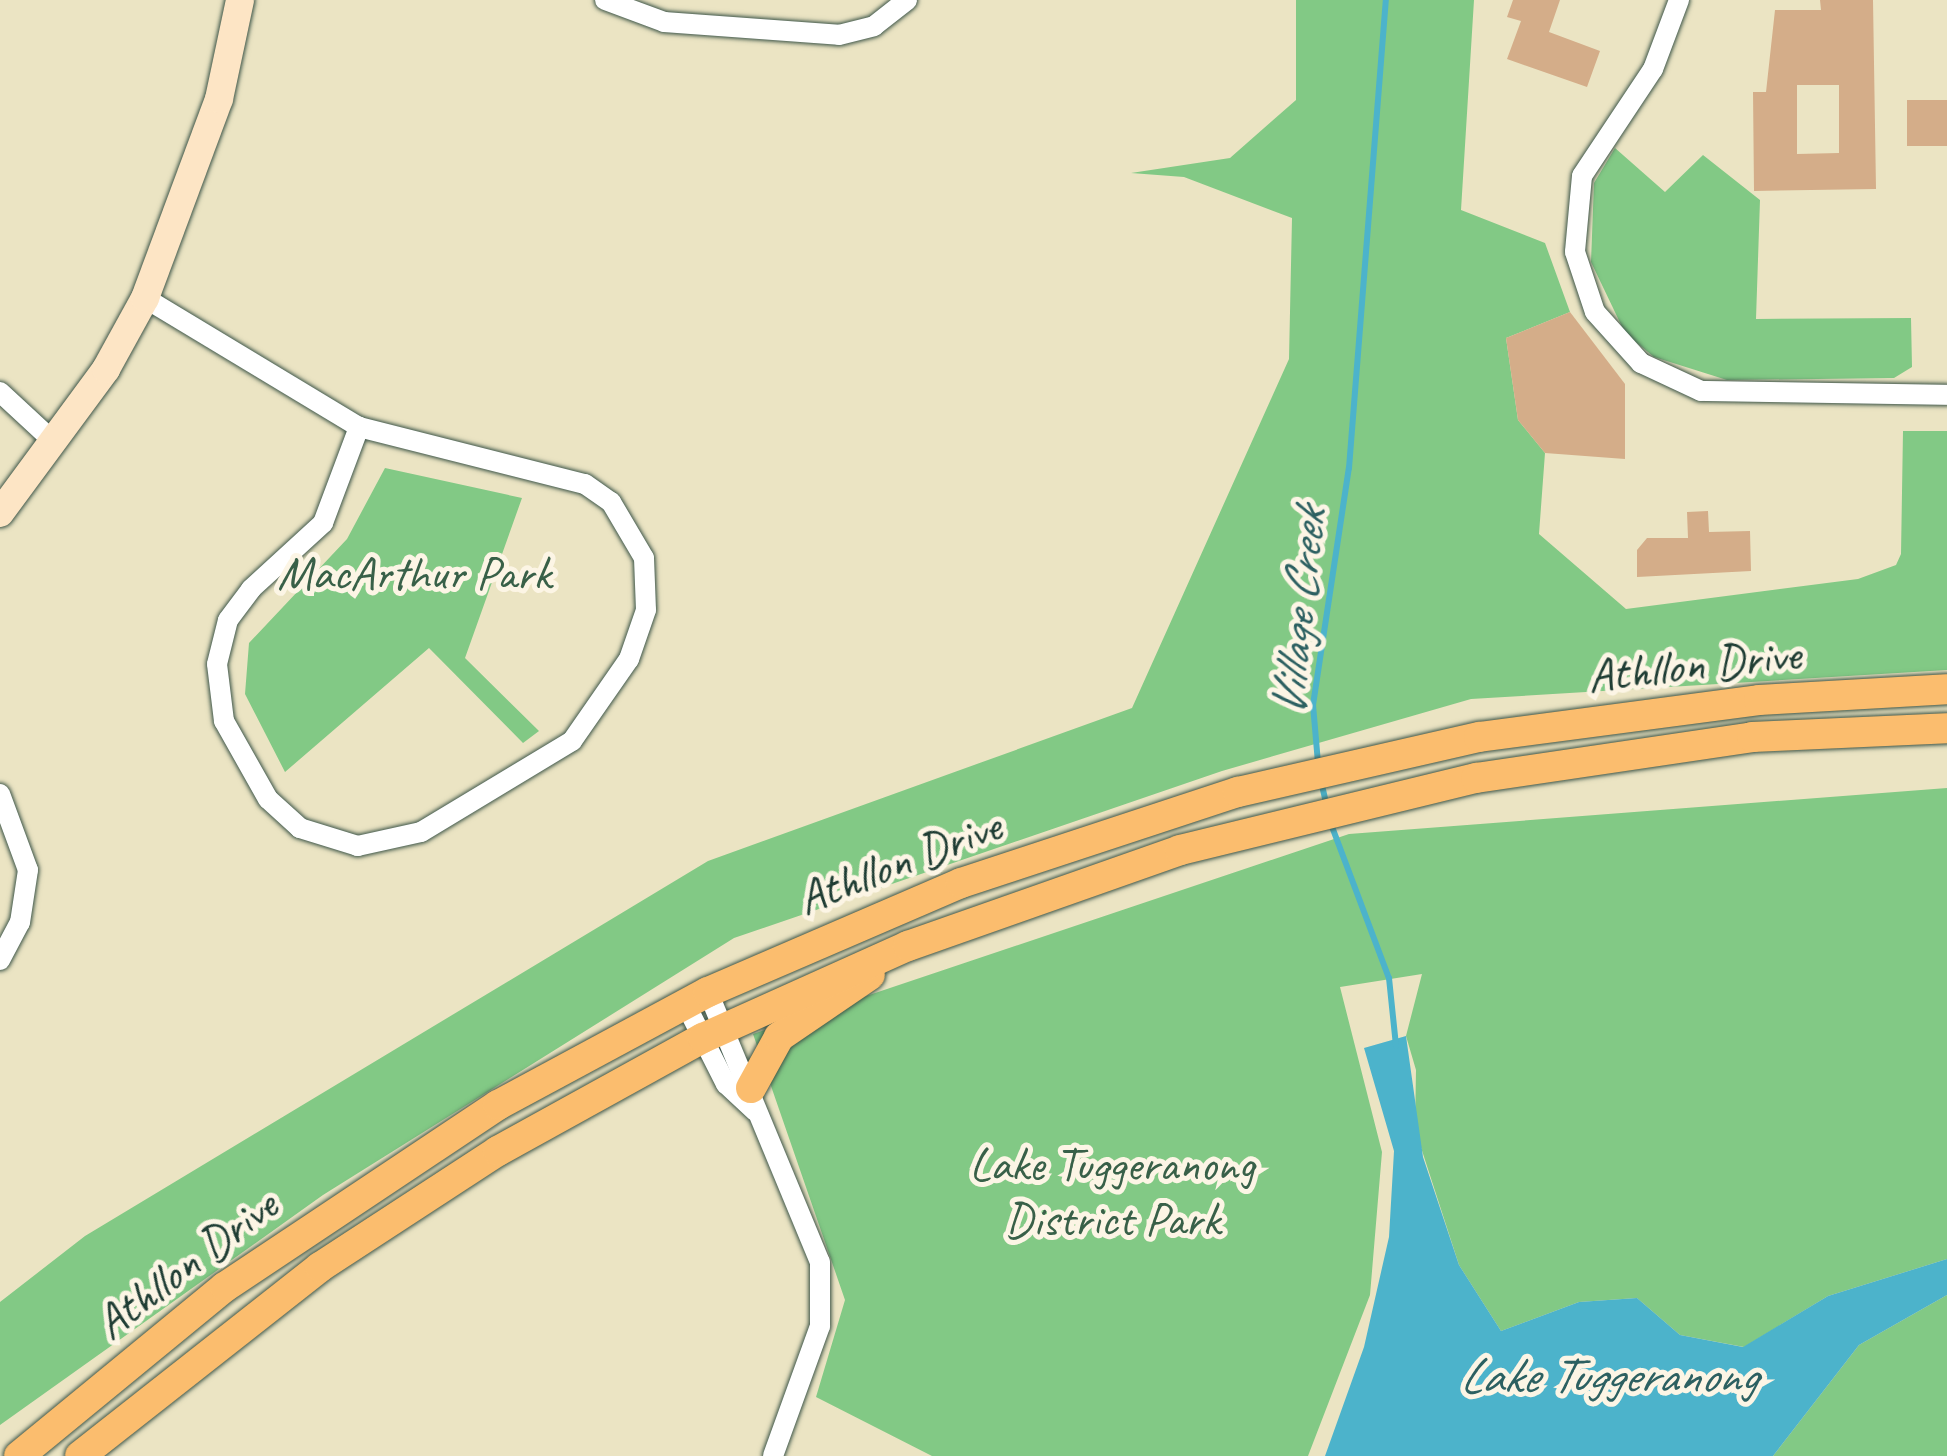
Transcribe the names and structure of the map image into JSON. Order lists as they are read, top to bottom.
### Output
{
  "streets": {
    "main road": ["Athllon Drive"]
  },
  "water": ["Village Creek", "Lake Tuggeranong"],
  "parks": ["MacArthur Park", "Lake Tuggeranong District Park"]
}
